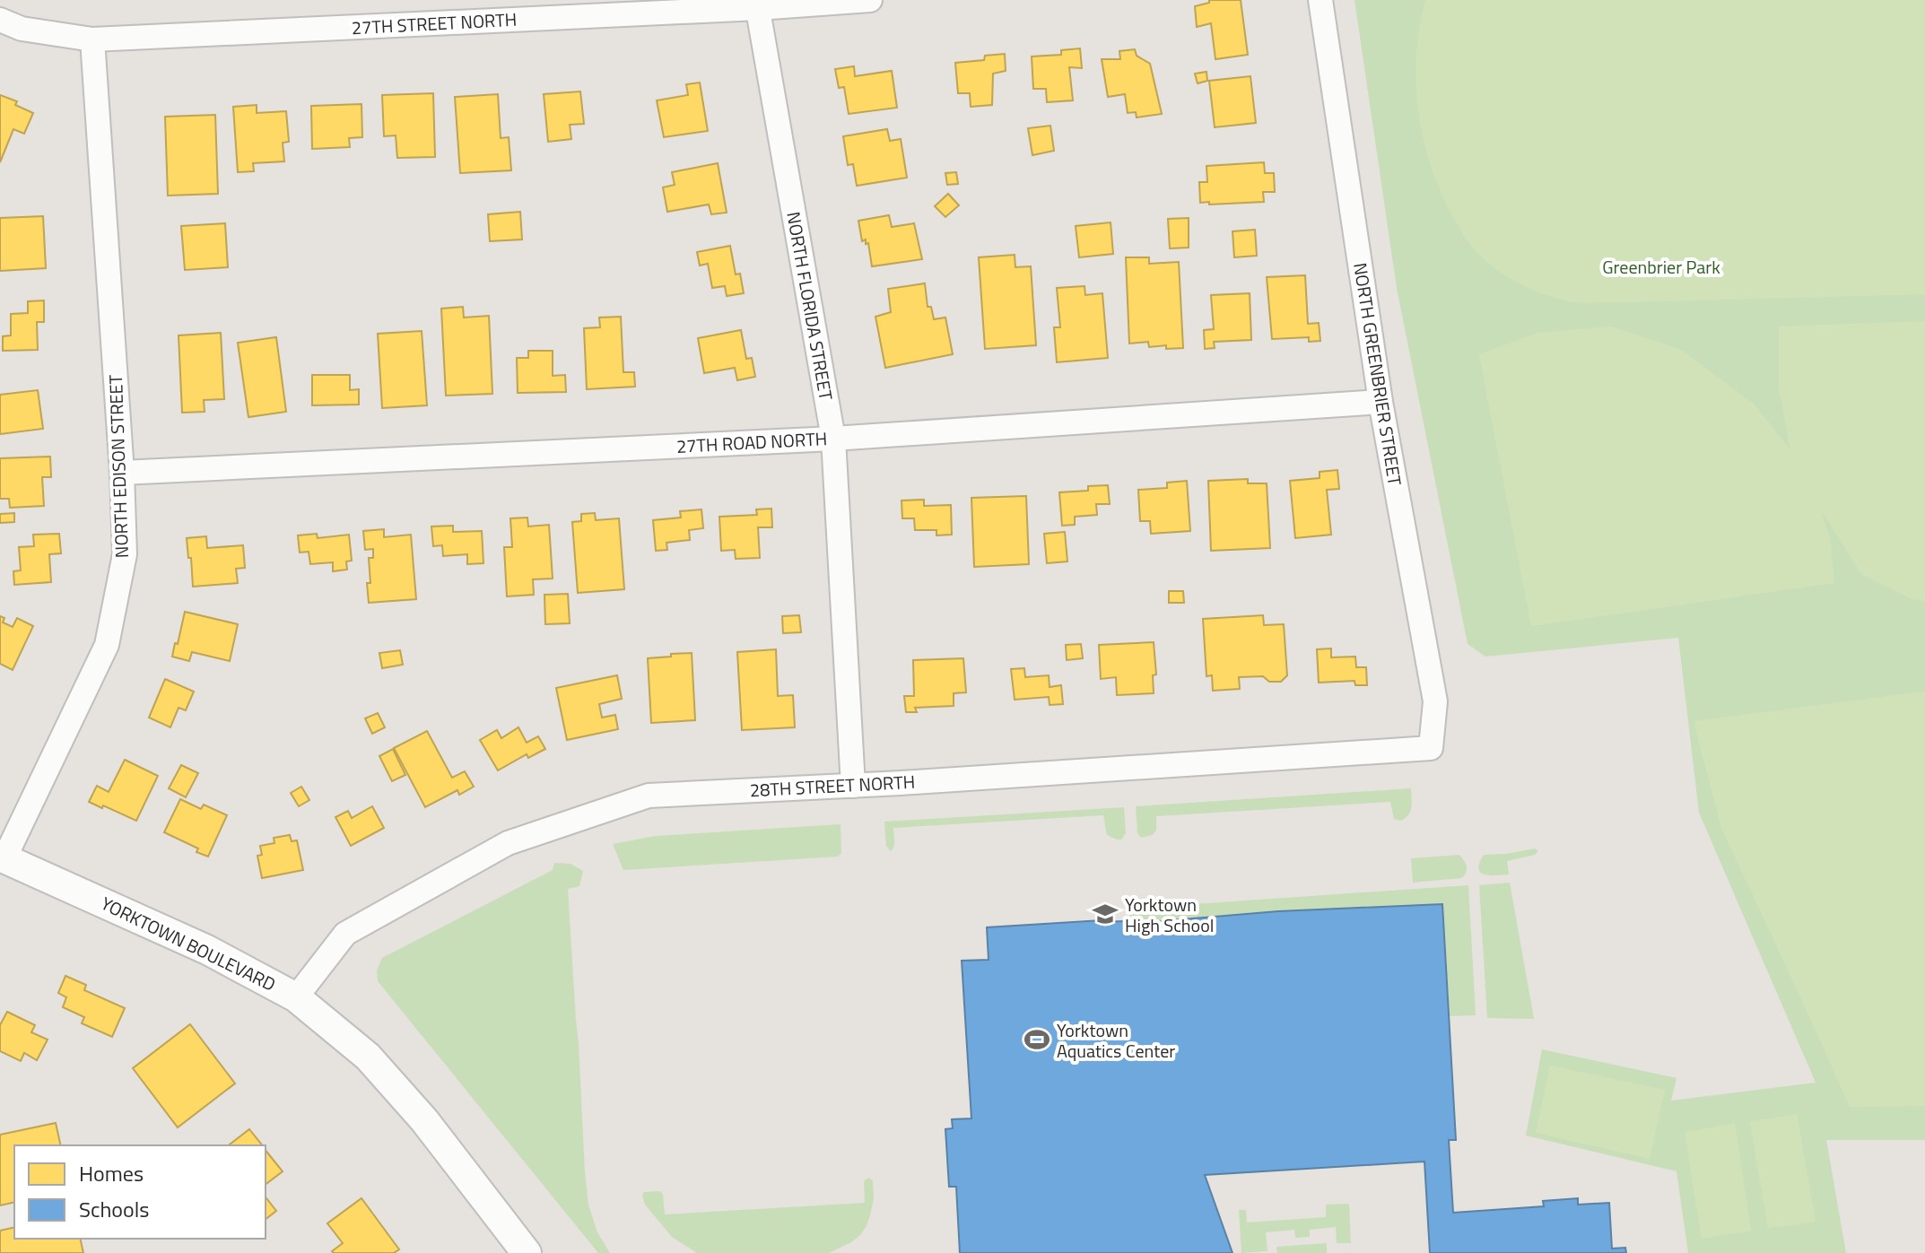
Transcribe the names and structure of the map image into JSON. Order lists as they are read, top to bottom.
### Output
{
  "streets": {
    "street": [
      "27TH STREET NORTH",
      "NORTH FLORIDA STREET",
      "NORTH GREENBRIER STREET",
      "27TH ROAD NORTH",
      "NORTH EDISON STREET",
      "28TH STREET NORTH",
      "YORKTOWN BOULEVARD"
    ]
  },
  "crossings": [
    ["27TH STREET NORTH", "NORTH FLORIDA STREET"],
    ["27TH STREET NORTH", "NORTH EDISON STREET"],
    ["NORTH FLORIDA STREET", "27TH ROAD NORTH"],
    ["NORTH FLORIDA STREET", "28TH STREET NORTH"],
    ["NORTH GREENBRIER STREET", "27TH ROAD NORTH"],
    ["NORTH GREENBRIER STREET", "28TH STREET NORTH"],
    ["27TH ROAD NORTH", "NORTH EDISON STREET"],
    ["NORTH EDISON STREET", "YORKTOWN BOULEVARD"],
    ["28TH STREET NORTH", "YORKTOWN BOULEVARD"]
  ],
  "parks": ["Greenbrier Park"],
  "places": {
    "school or university": ["Yorktown High School"],
    "sports": ["Yorktown Aquatics Center"]
  },
  "legend": ["Homes", "Schools"]
}
